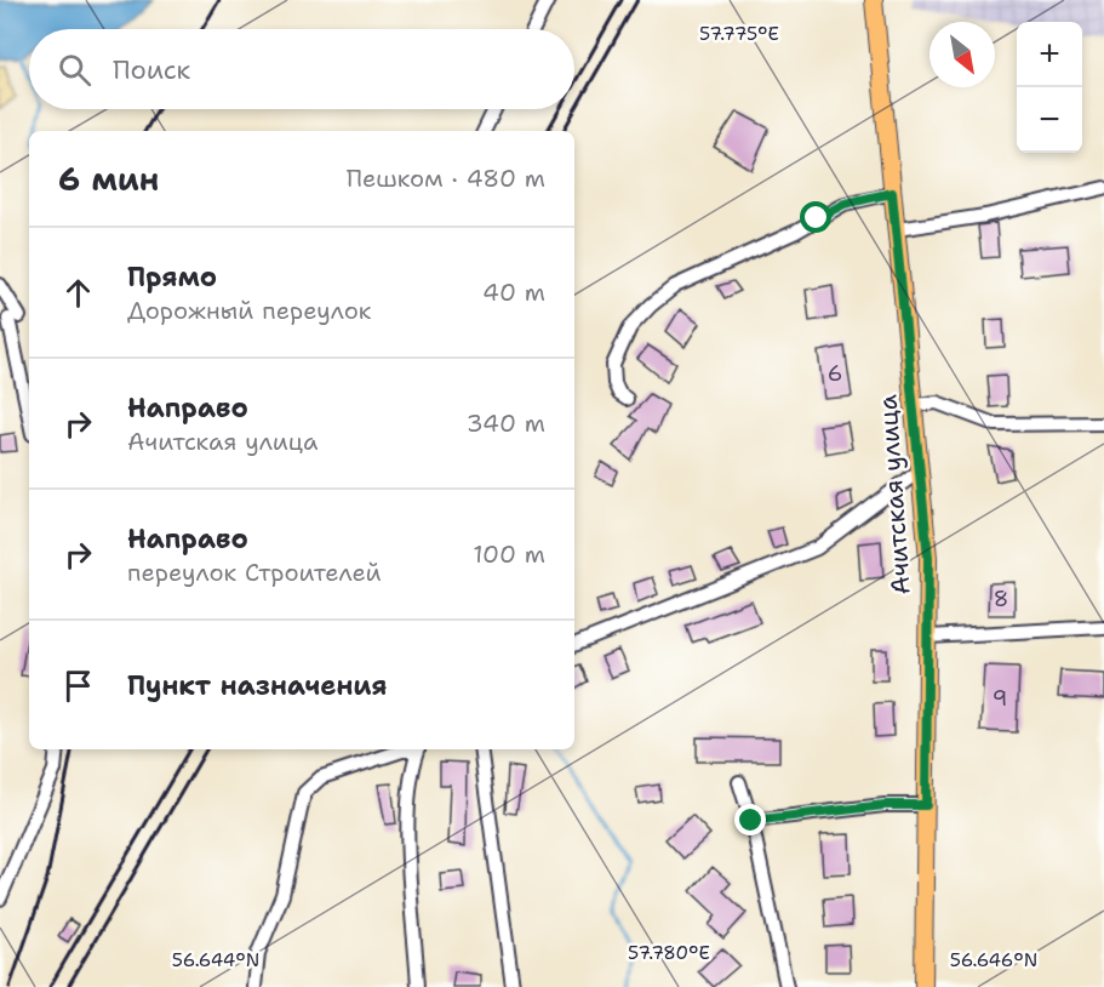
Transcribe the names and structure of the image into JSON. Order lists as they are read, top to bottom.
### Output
{
  "streets": {
    "main road": ["Ачитская улица"]
  },
  "house_numbers": ["6", "8", "9"],
  "north": "bottom right",
  "page": {
    "map_buttons": ["+", "−"],
    "search": "Поиск",
    "heading": ["6 мин", "Пешком · 480 m"],
    "list": [
      ["Прямо", "Дорожный переулок", "40 m"],
      ["Направо", "Ачитская улица", "340 m"],
      ["Направо", "переулок Строителей", "100 m"],
      "Пункт назначения"
    ]
  },
  "coordinates": [
    "57.775°E",
    "57.780°E",
    "56.644°N",
    "56.646°N"
  ]
}
